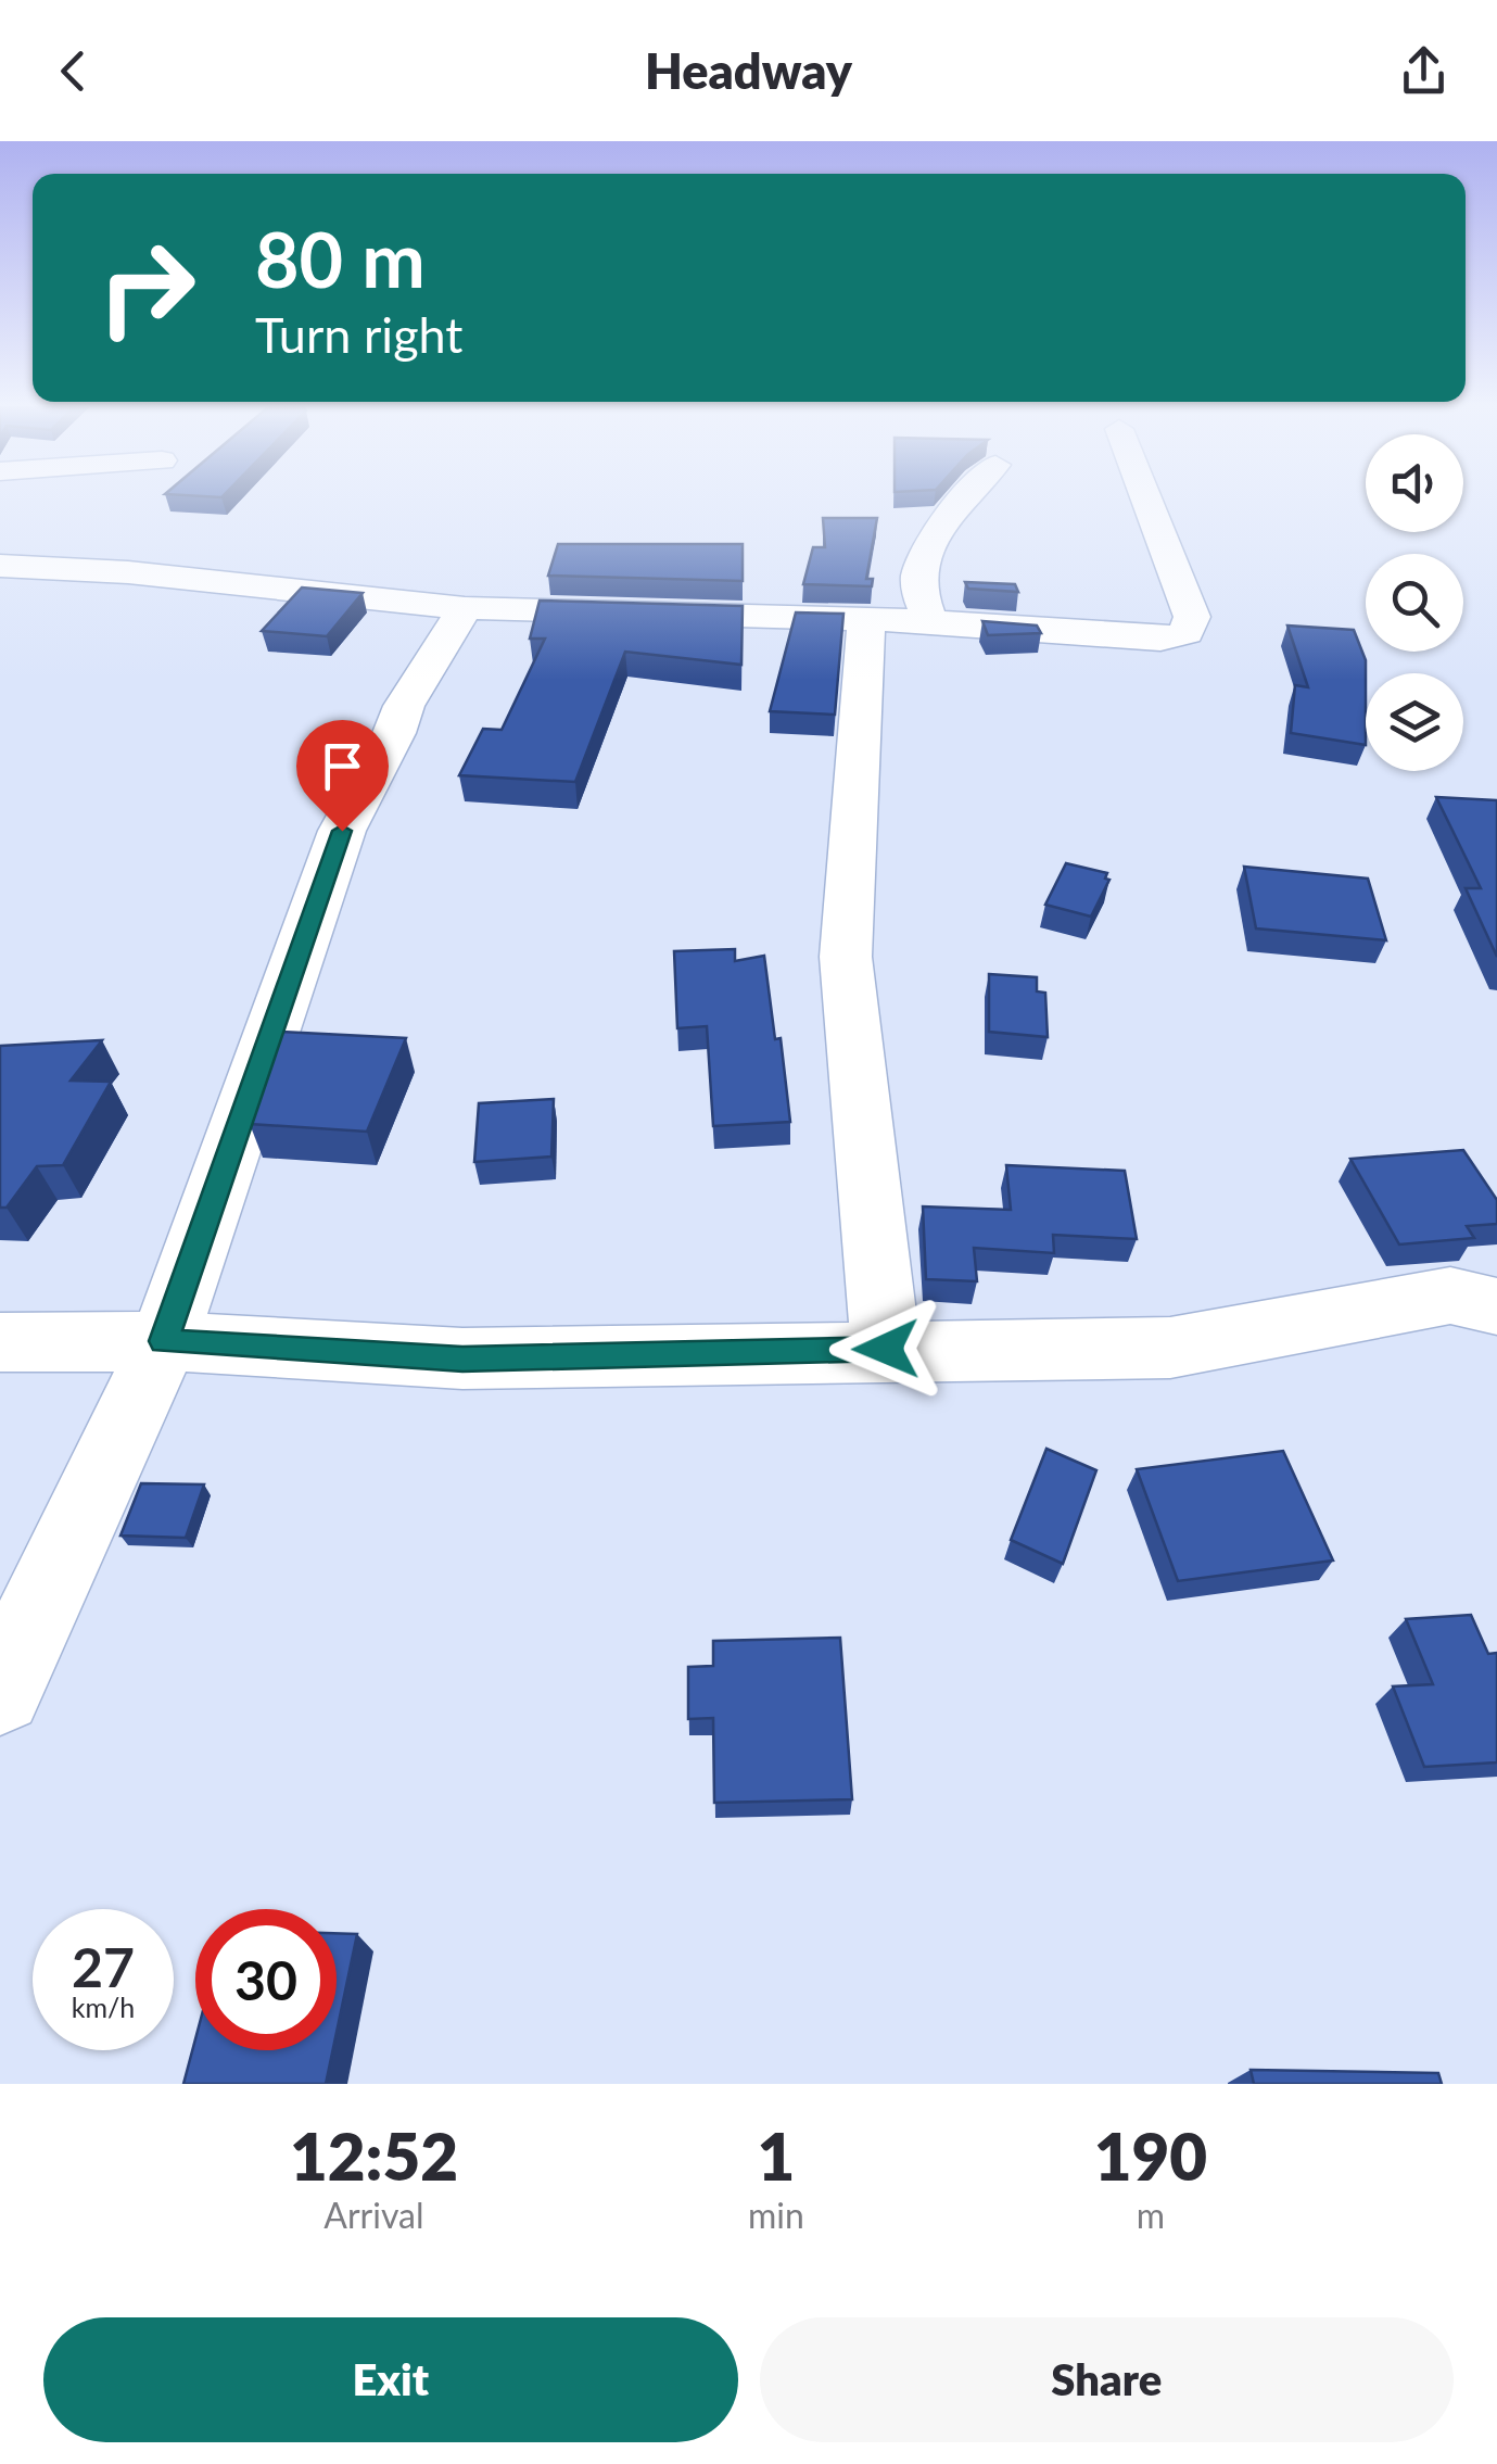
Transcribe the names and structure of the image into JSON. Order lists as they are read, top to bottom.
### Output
{
  "page": {
    "header": "Headway",
    "turn": ["80 m", "Turn right"],
    "speed": "27 km/h",
    "limit": "30",
    "eta": [
      "12:52",
      "Arrival",
      "1",
      "min",
      "190",
      "m"
    ],
    "buttons": ["Exit", "Share"]
  }
}
